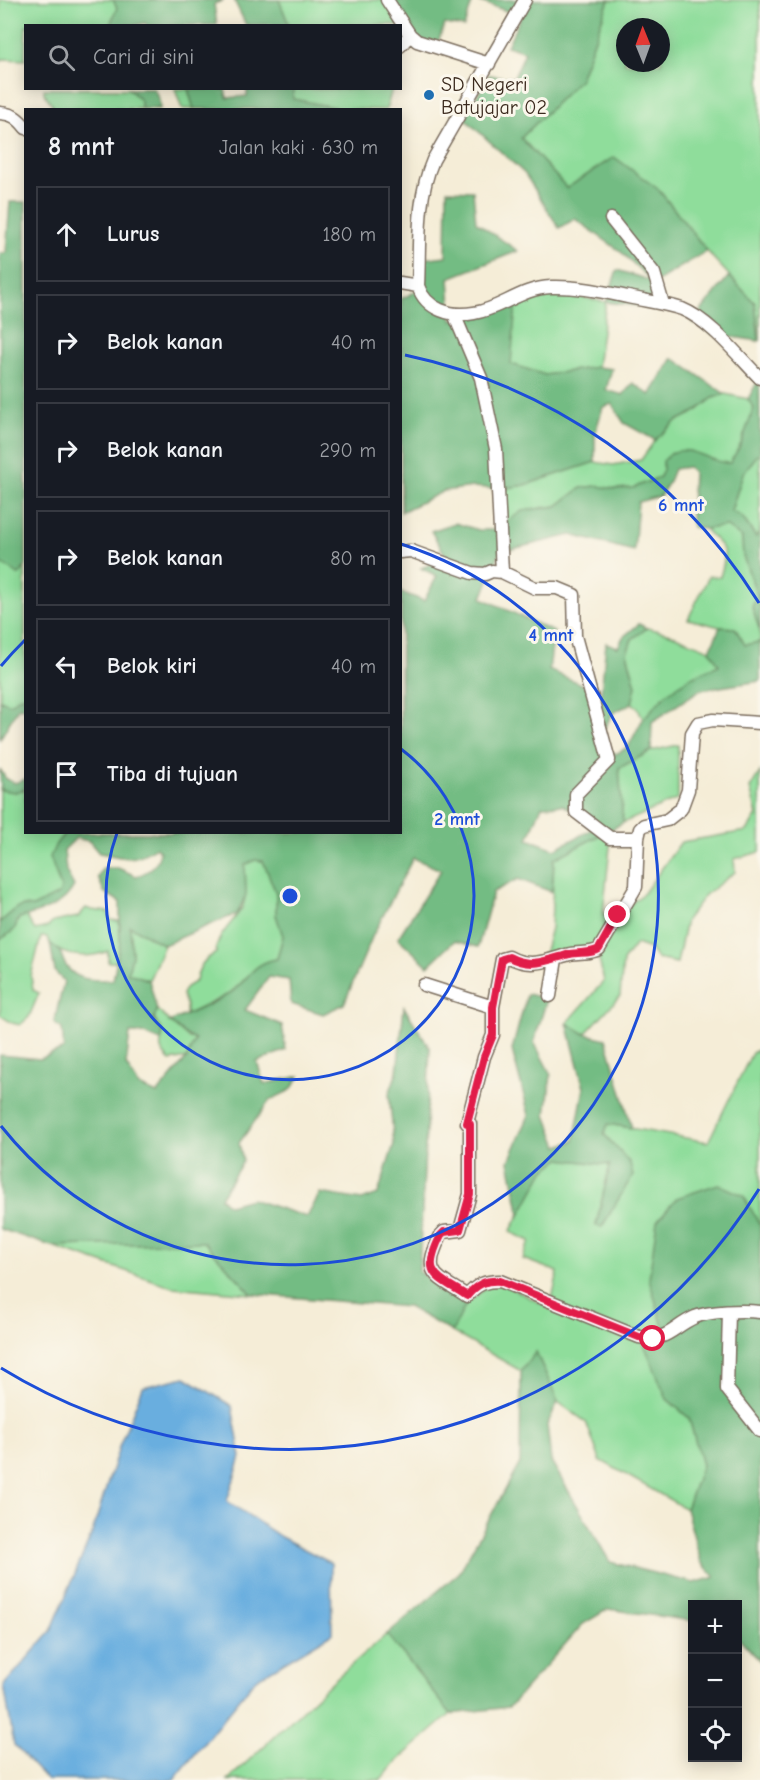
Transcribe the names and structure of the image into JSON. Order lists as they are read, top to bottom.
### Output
{
  "places": ["SD Negeri Batujajar 02"],
  "north": "top",
  "page": {
    "search": "Cari di sini",
    "heading": ["8 mnt", "Jalan kaki · 630 m"],
    "list": [
      ["Lurus", "180 m"],
      ["Belok kanan", "40 m"],
      ["Belok kanan", "290 m"],
      ["Belok kanan", "80 m"],
      ["Belok kiri", "40 m"],
      "Tiba di tujuan"
    ],
    "map_buttons": ["+", "−"]
  },
  "rings": ["6 mnt", "4 mnt", "2 mnt"]
}
